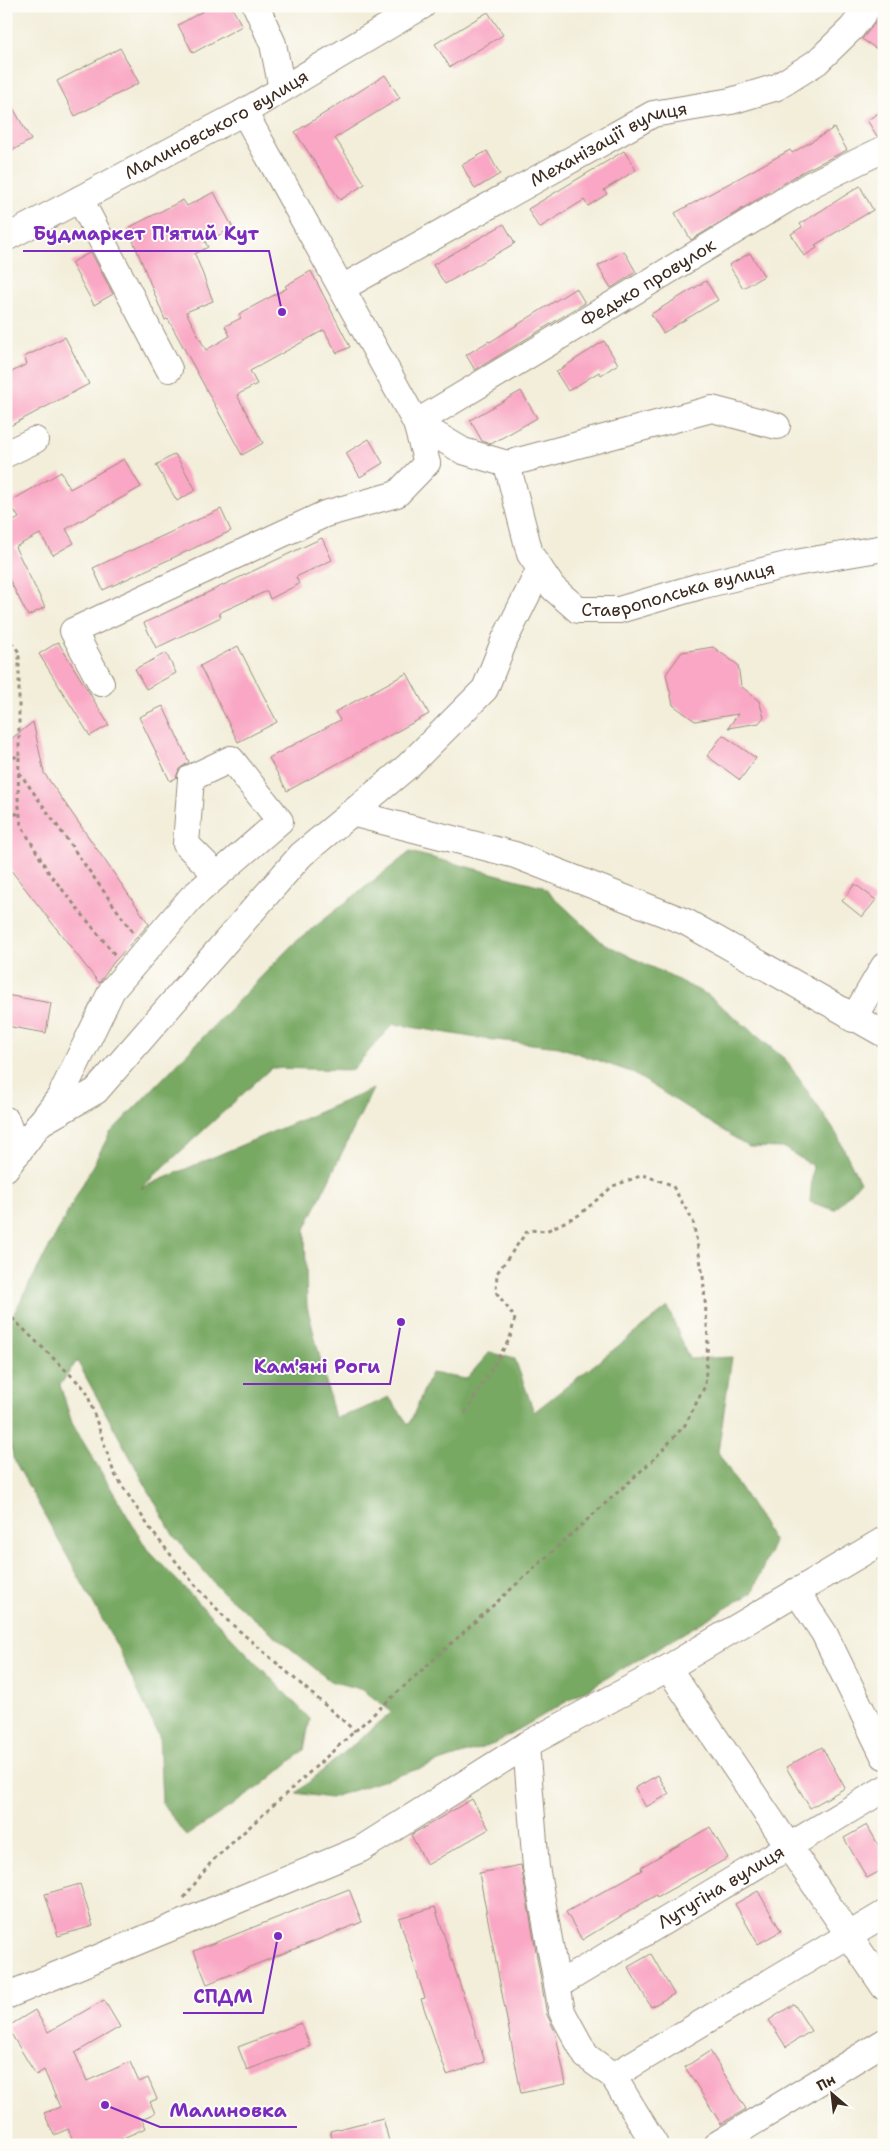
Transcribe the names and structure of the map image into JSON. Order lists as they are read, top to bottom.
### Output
{
  "streets": {
    "street": [
      "Малиновського вулиця",
      "Механізації вулиця",
      "Федько провулок",
      "Ставрополська вулиця",
      "Лутугіна вулиця"
    ]
  },
  "places": [
    "Будмаркет П'ятий Кут",
    "Кам'яні Роги",
    "СПДМ",
    "Малиновка"
  ],
  "north": "top left"
}
